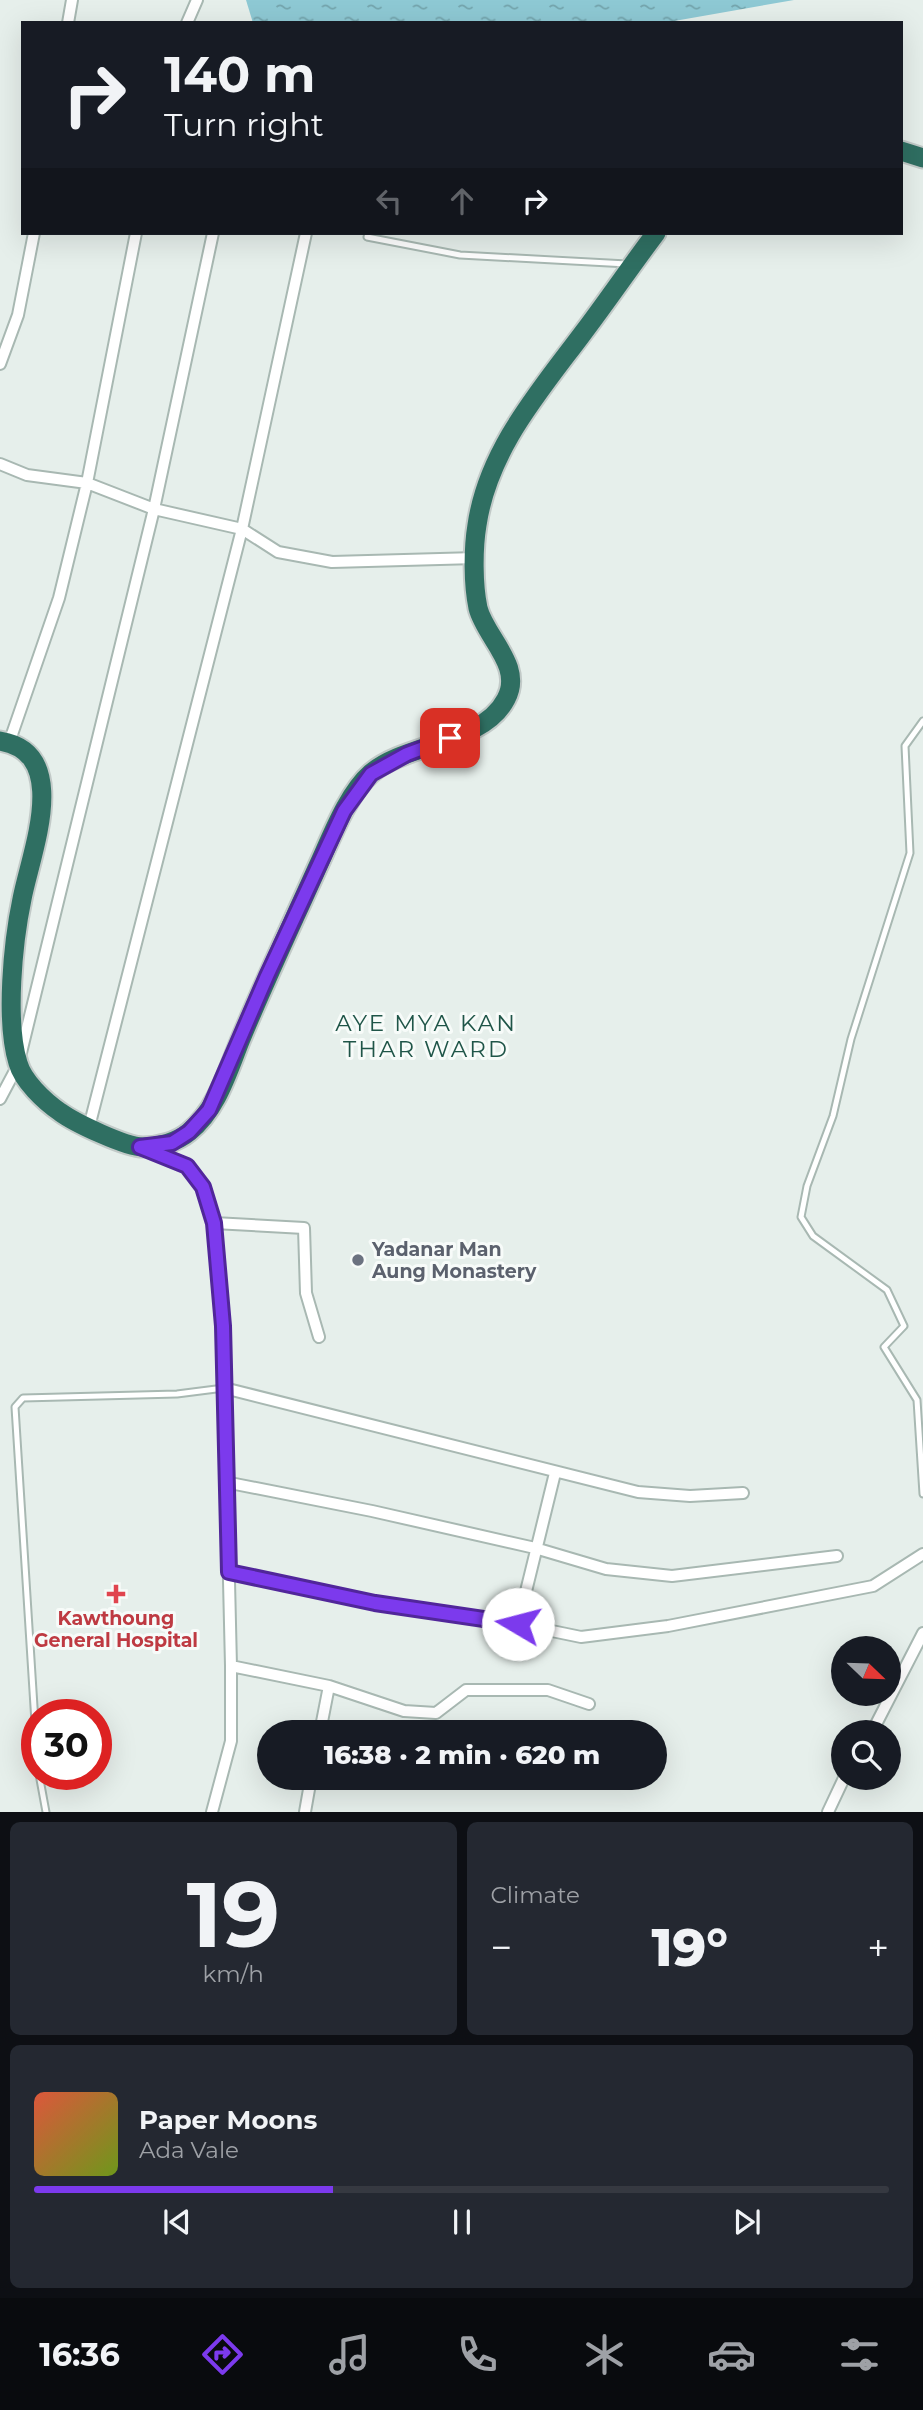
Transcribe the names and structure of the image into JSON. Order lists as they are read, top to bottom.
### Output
{
  "districts": ["AYE MYA KAN THAR WARD"],
  "places": {
    "other": ["Yadanar Man Aung Monastery"],
    "health": ["Kawthoung General Hospital"]
  },
  "north": "bottom right",
  "page": {
    "turn": ["140 m", "Turn right"],
    "limit": "30",
    "trip": "16:38 · 2 min · 620 m",
    "tile": [
      ["19", "km/h"],
      "Climate"
    ],
    "heat": ["−", "19°", "+"],
    "song": ["Paper Moons", "Ada Vale"],
    "tabs": "16:36"
  }
}
